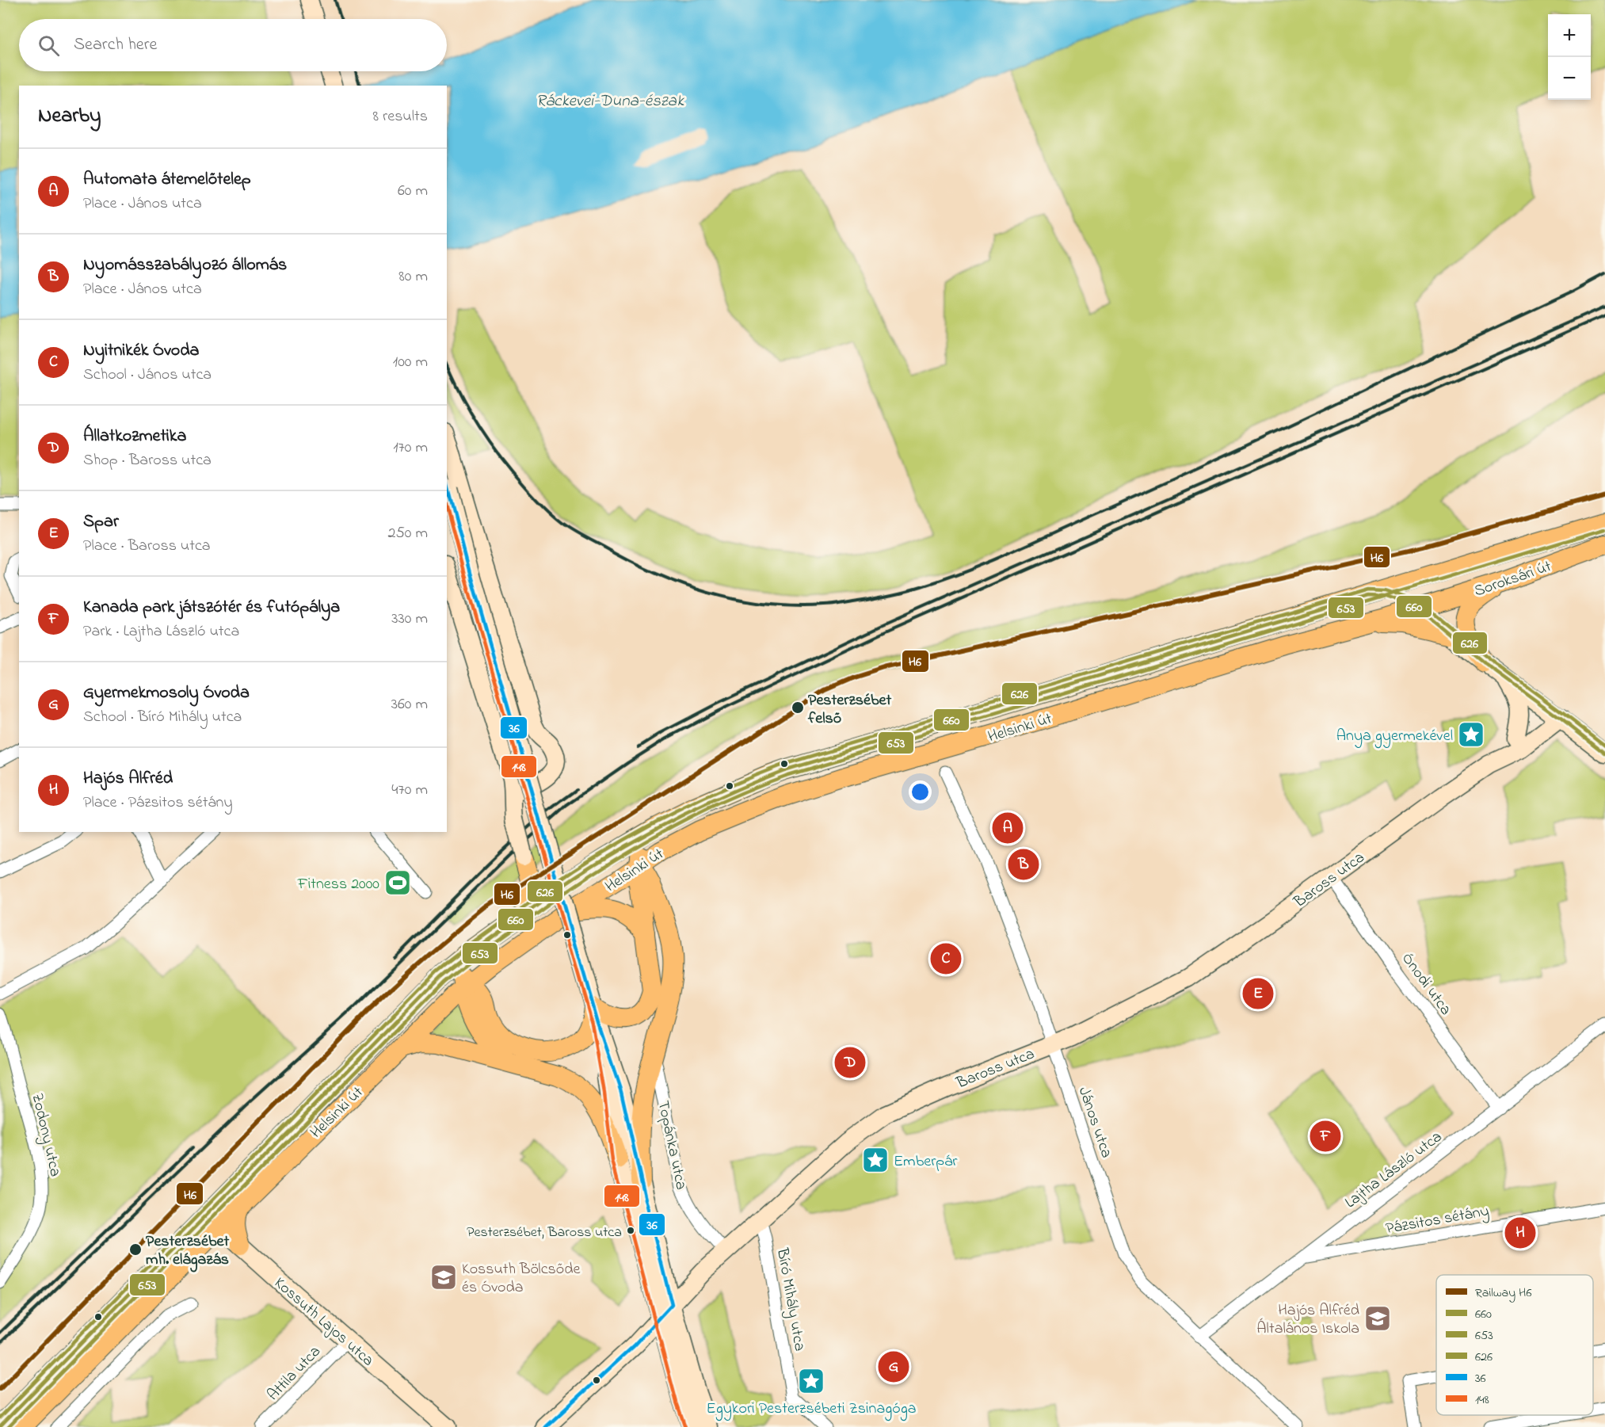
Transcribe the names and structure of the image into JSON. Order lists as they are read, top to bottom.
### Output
{
  "streets": {
    "main road": ["Soroksári út", "Helsinki út"],
    "street": [
      "Baross utca",
      "Ónodi utca",
      "János utca",
      "Zodony utca",
      "Topánka utca",
      "Lajtha László utca",
      "Pázsitos sétány",
      "Bíró Mihály utca",
      "Kossuth Lajos utca",
      "Attila utca"
    ]
  },
  "crossings": [
    ["Soroksári út", "Helsinki út"],
    ["Helsinki út", "Kossuth Lajos utca"],
    ["Baross utca", "Ónodi utca"],
    ["Baross utca", "János utca"],
    ["Baross utca", "Topánka utca"],
    ["Baross utca", "Bíró Mihály utca"],
    ["Ónodi utca", "Lajtha László utca"],
    ["János utca", "Lajtha László utca"],
    ["Lajtha László utca", "Pázsitos sétány"],
    ["Kossuth Lajos utca", "Attila utca"]
  ],
  "water": ["Ráckevei-Duna-észak"],
  "places": {
    "other": ["Pesterzsébet felső", "Pesterzsébet, Baross utca", "Pesterzsébet mh. elágazás"],
    "place": ["Anya gyermekével", "Emberpár", "Egykori Pesterzsébeti Zsinagóga"],
    "sports": ["Fitness 2000"],
    "school or university": ["Kossuth Bölcsőde és Óvoda", "Hajós Alfréd Általános Iskola"]
  },
  "lines": [
    "transit line 36",
    "rail line H6",
    "transit line 148",
    "transit line 653",
    "transit line 626",
    "transit line 660"
  ],
  "legend": [
    "Railway H6",
    "660",
    "653",
    "626",
    "36",
    "148"
  ],
  "page": {
    "map_buttons": ["+", "−"],
    "search": "Search here",
    "heading": ["Nearby", "8 results"],
    "list": [
      {
        "mark": "A",
        "name": "Automata átemelőtelep",
        "note": "Place · János utca",
        "value": "60 m"
      },
      {
        "mark": "B",
        "name": "Nyomásszabályozó állomás",
        "note": "Place · János utca",
        "value": "80 m"
      },
      {
        "mark": "C",
        "name": "Nyitnikék Óvoda",
        "note": "School · János utca",
        "value": "100 m"
      },
      {
        "mark": "D",
        "name": "Állatkozmetika",
        "note": "Shop · Baross utca",
        "value": "170 m"
      },
      {
        "mark": "E",
        "name": "Spar",
        "note": "Place · Baross utca",
        "value": "250 m"
      },
      {
        "mark": "F",
        "name": "Kanada park játszótér és futópálya",
        "note": "Park · Lajtha László utca",
        "value": "330 m"
      },
      {
        "mark": "G",
        "name": "Gyermekmosoly Óvoda",
        "note": "School · Bíró Mihály utca",
        "value": "360 m"
      },
      {
        "mark": "H",
        "name": "Hajós Alfréd",
        "note": "Place · Pázsitos sétány",
        "value": "470 m"
      }
    ],
    "pins": [
      "A",
      "B",
      "C",
      "E",
      "D",
      "F",
      "H",
      "G"
    ]
  }
}
